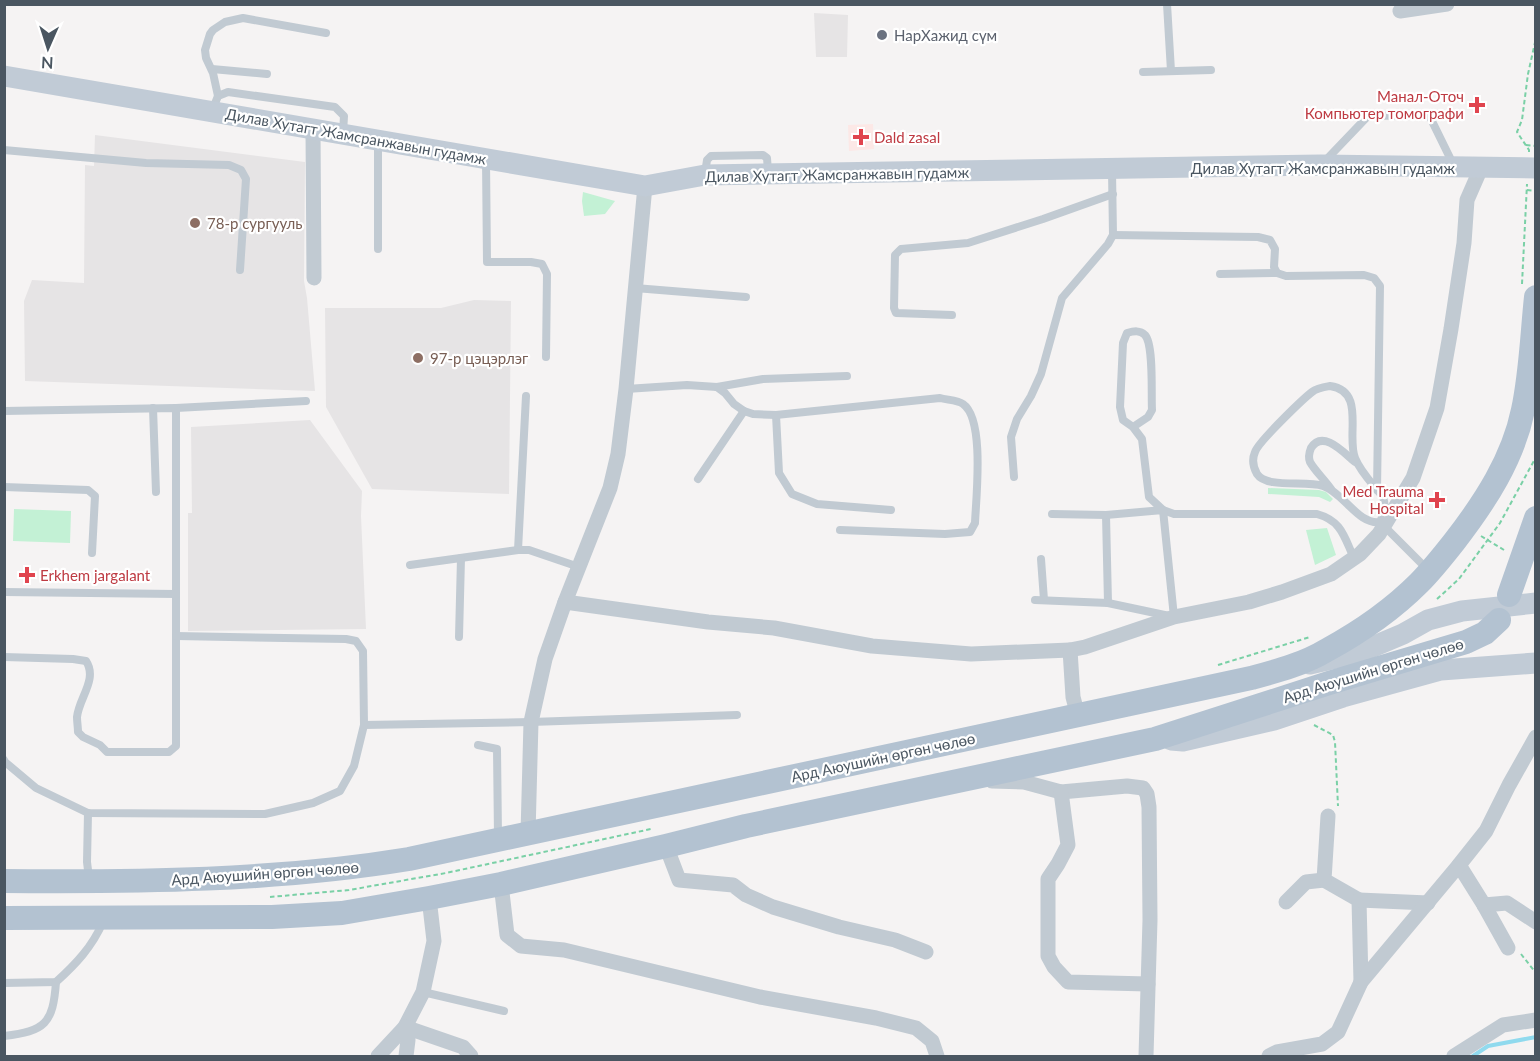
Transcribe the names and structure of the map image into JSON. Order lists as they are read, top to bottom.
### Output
{
  "streets": {
    "main road": ["Дилав Хутагт Жамсранжавын гудамж", "Ард Аюушийн өргөн чөлөө"]
  },
  "places": {
    "other": ["НарХажид сүм", "78-р сургууль", "97-р цэцэрлэг"],
    "health": [
      "Манал-Оточ Компьютер томографи",
      "Dald zasal",
      "Med Trauma Hospital",
      "Erkhem jargalant"
    ]
  },
  "north": "bottom"
}
